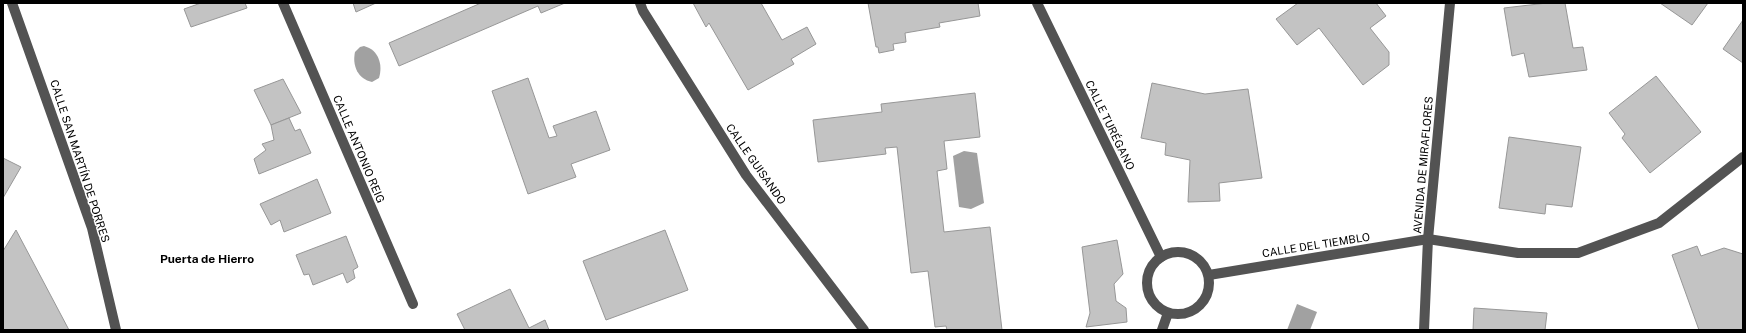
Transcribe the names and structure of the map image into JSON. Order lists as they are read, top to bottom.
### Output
{
  "streets": {
    "street": [
      "CALLE TURÉGANO",
      "CALLE ANTONIO REIG",
      "CALLE SAN MARTÍN DE PORRES",
      "CALLE GUISANDO",
      "AVENIDA DE MIRAFLORES",
      "CALLE DEL TIEMBLO"
    ]
  },
  "crossings": [
    ["CALLE TURÉGANO", "CALLE DEL TIEMBLO"],
    ["AVENIDA DE MIRAFLORES", "CALLE DEL TIEMBLO"]
  ],
  "districts": ["Puerta de Hierro"]
}
